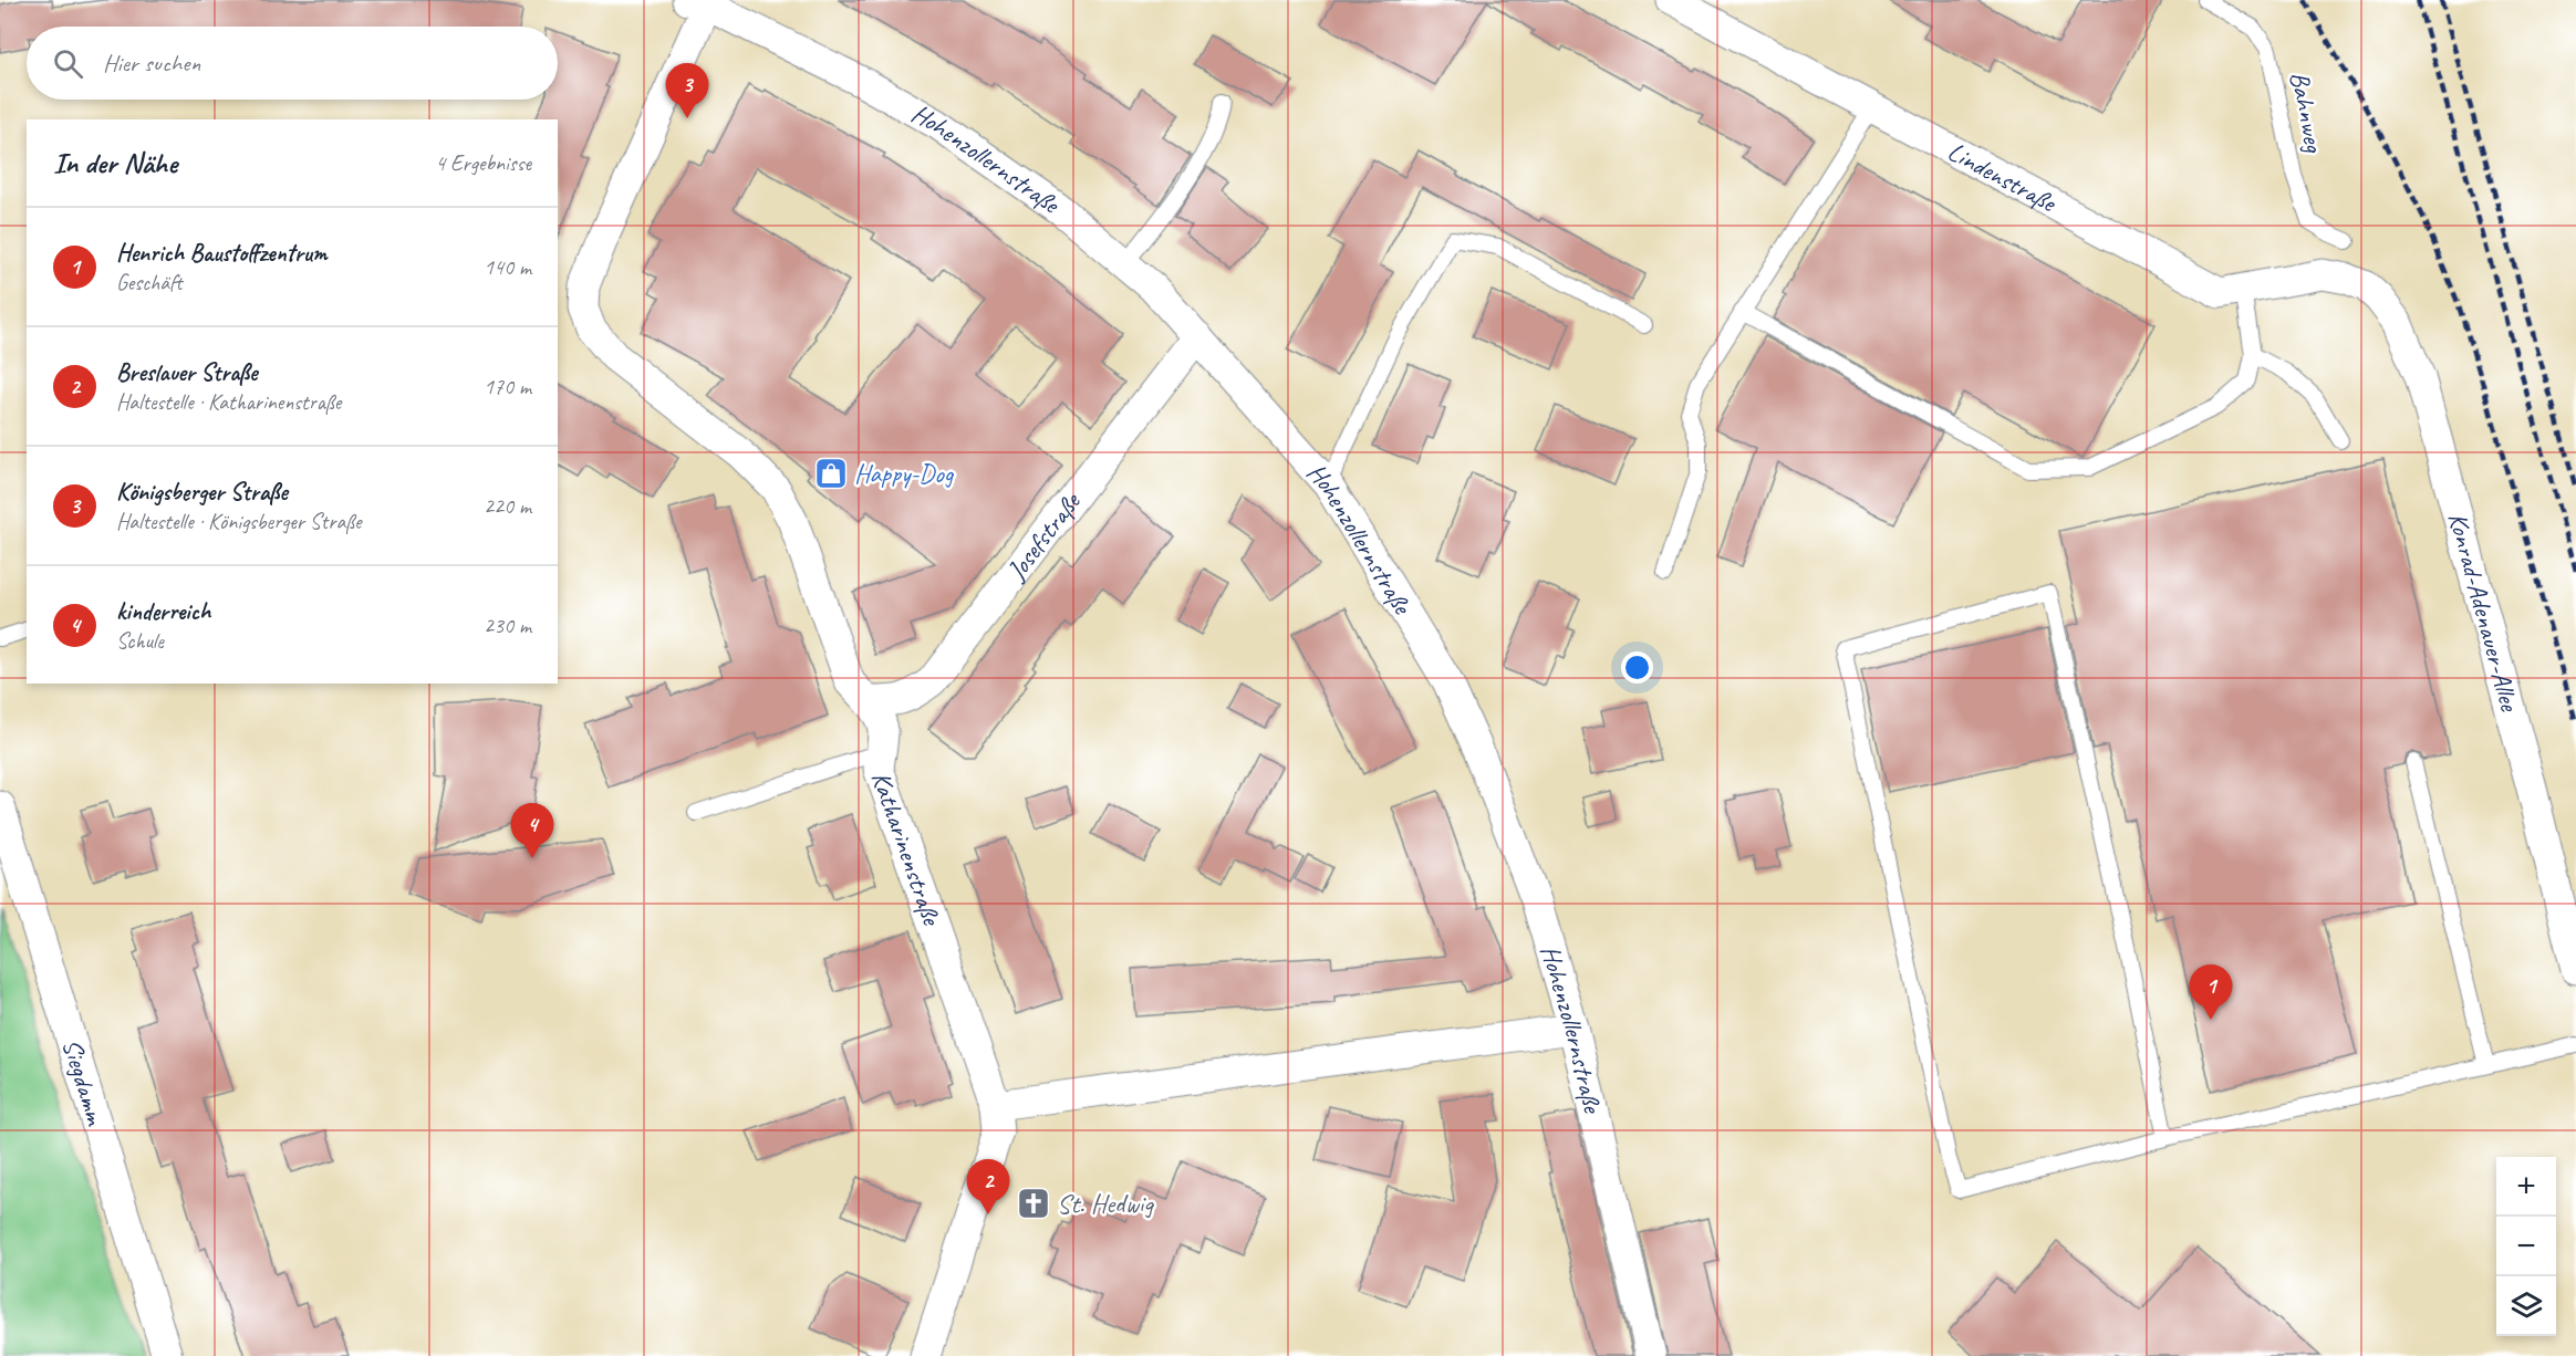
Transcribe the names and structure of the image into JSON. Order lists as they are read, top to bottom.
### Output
{
  "streets": {
    "street": [
      "Hohenzollernstraße",
      "Lindenstraße",
      "Josefstraße",
      "Konrad-Adenauer-Allee",
      "Katharinenstraße",
      "Siegdamm"
    ],
    "lane": ["Bahnweg"]
  },
  "crossings": [
    ["Hohenzollernstraße", "Josefstraße"],
    ["Hohenzollernstraße", "Katharinenstraße"],
    ["Lindenstraße", "Konrad-Adenauer-Allee"],
    ["Josefstraße", "Katharinenstraße"]
  ],
  "places": {
    "shop": ["Happy-Dog"],
    "church": ["St. Hedwig"]
  },
  "page": {
    "search": "Hier suchen",
    "pins": [
      "3",
      "4",
      "1",
      "2"
    ],
    "heading": ["In der Nähe", "4 Ergebnisse"],
    "list": [
      {
        "mark": "1",
        "name": "Henrich Baustoffzentrum",
        "note": "Geschäft",
        "value": "140 m"
      },
      {
        "mark": "2",
        "name": "Breslauer Straße",
        "note": "Haltestelle · Katharinenstraße",
        "value": "170 m"
      },
      {
        "mark": "3",
        "name": "Königsberger Straße",
        "note": "Haltestelle · Königsberger Straße",
        "value": "220 m"
      },
      {
        "mark": "4",
        "name": "kinderreich",
        "note": "Schule",
        "value": "230 m"
      }
    ],
    "map_buttons": ["+", "−"]
  }
}
